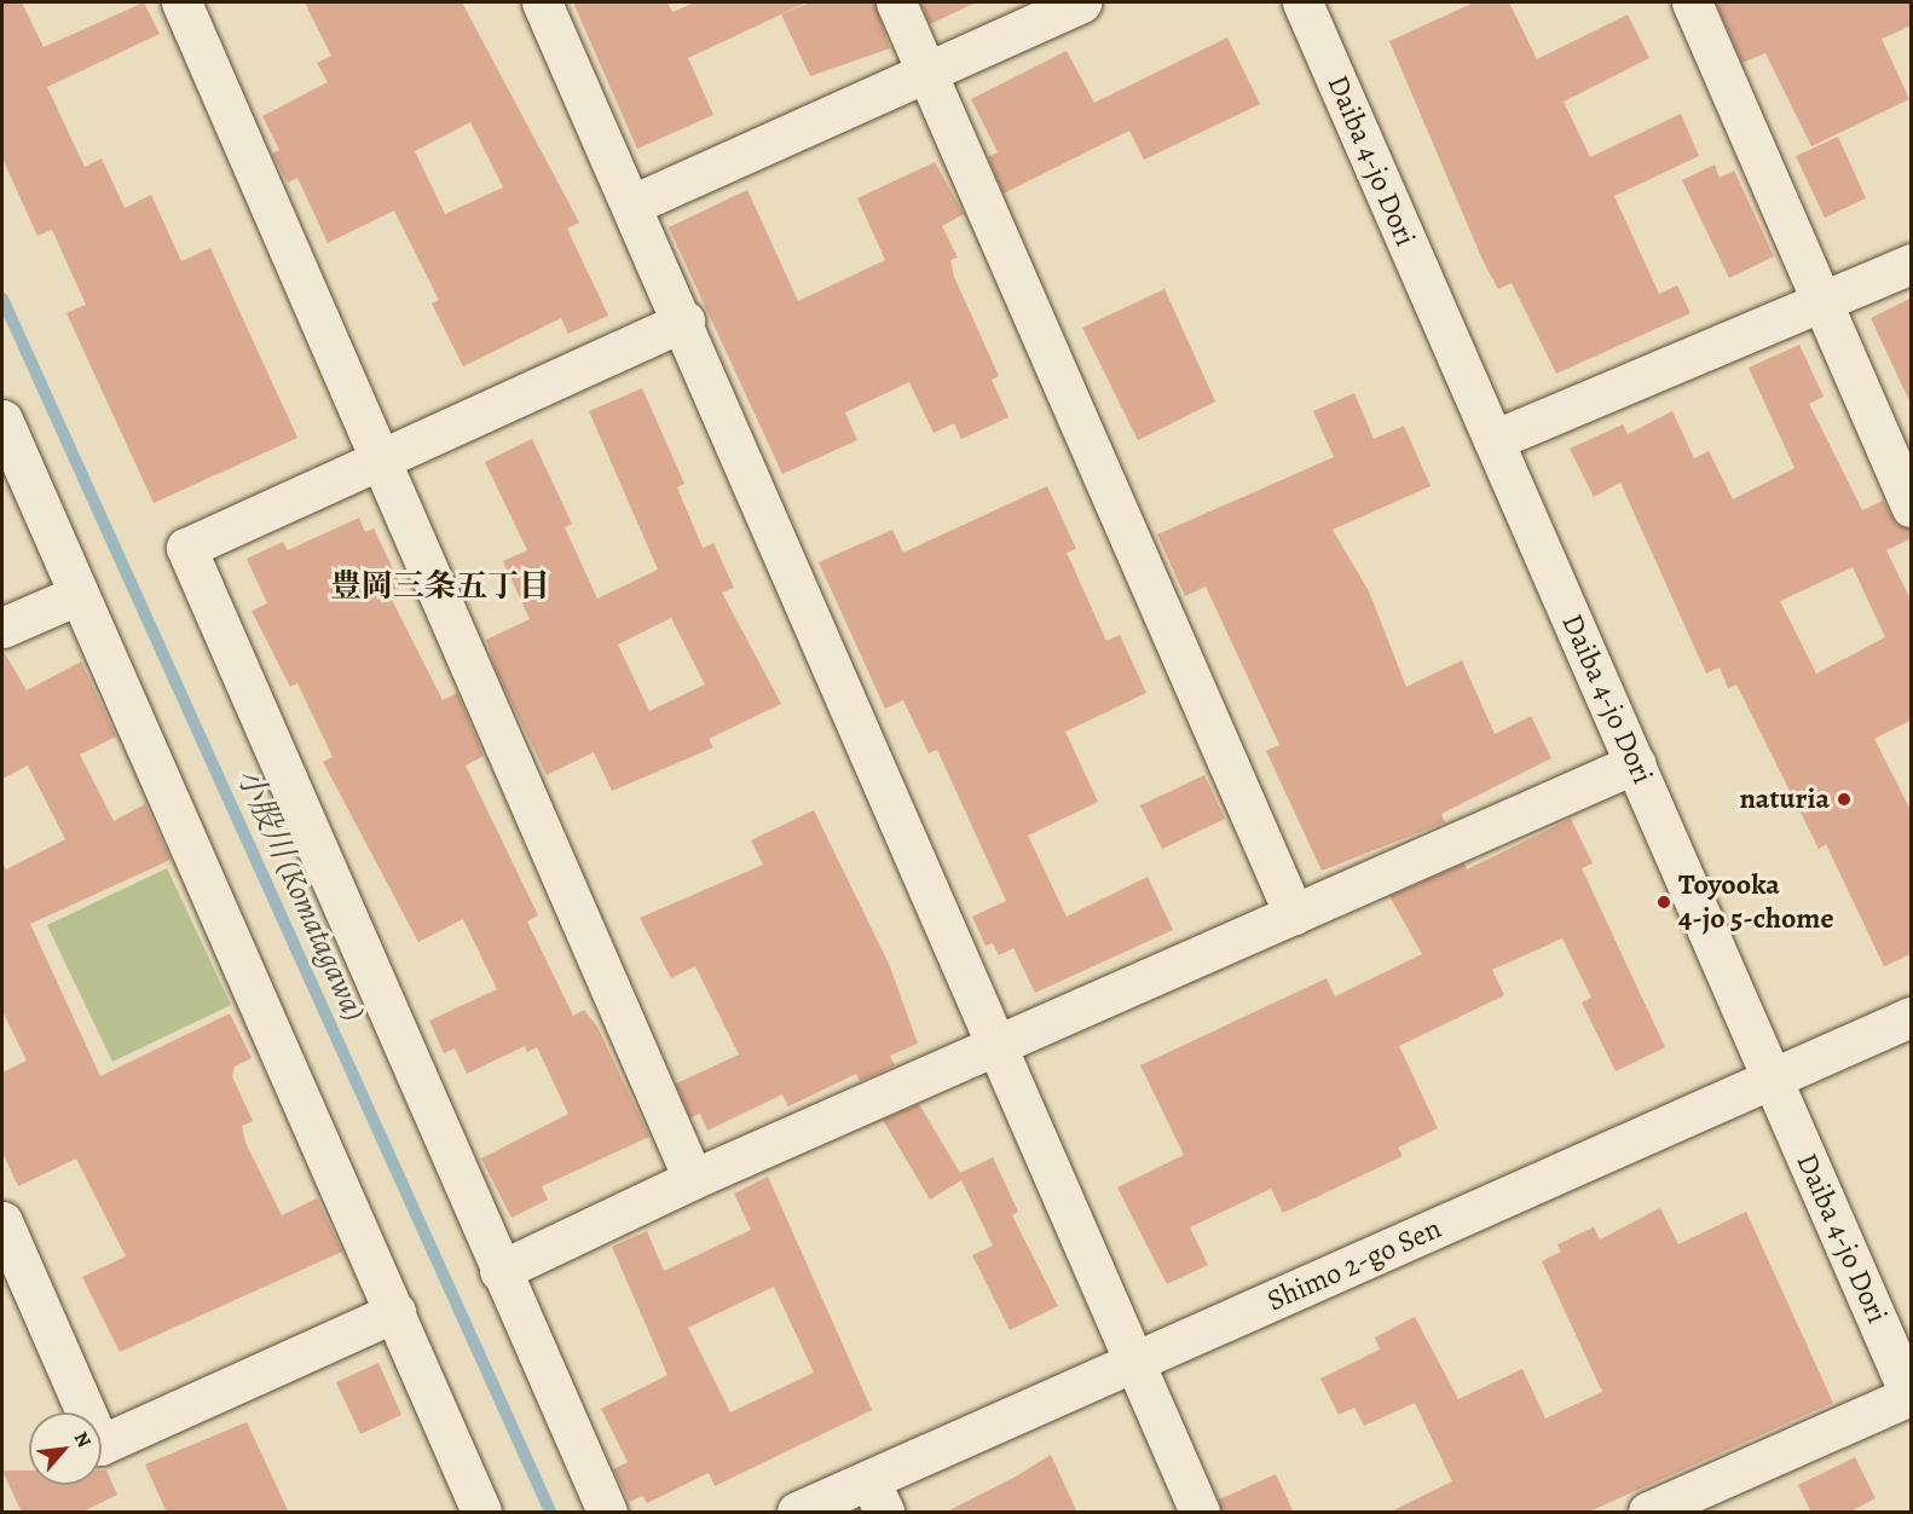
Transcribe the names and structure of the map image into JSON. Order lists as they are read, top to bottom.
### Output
{
  "streets": {
    "street": ["Daiba 4-jo Dori", "Shimo 2-go Sen"]
  },
  "crossings": [
    ["Daiba 4-jo Dori", "Shimo 2-go Sen"]
  ],
  "districts": ["豊岡三条五丁目"],
  "water": ["小股川 (Komatagawa)"],
  "places": ["naturia", "Toyooka 4-jo 5-chome"],
  "north": "top right"
}
